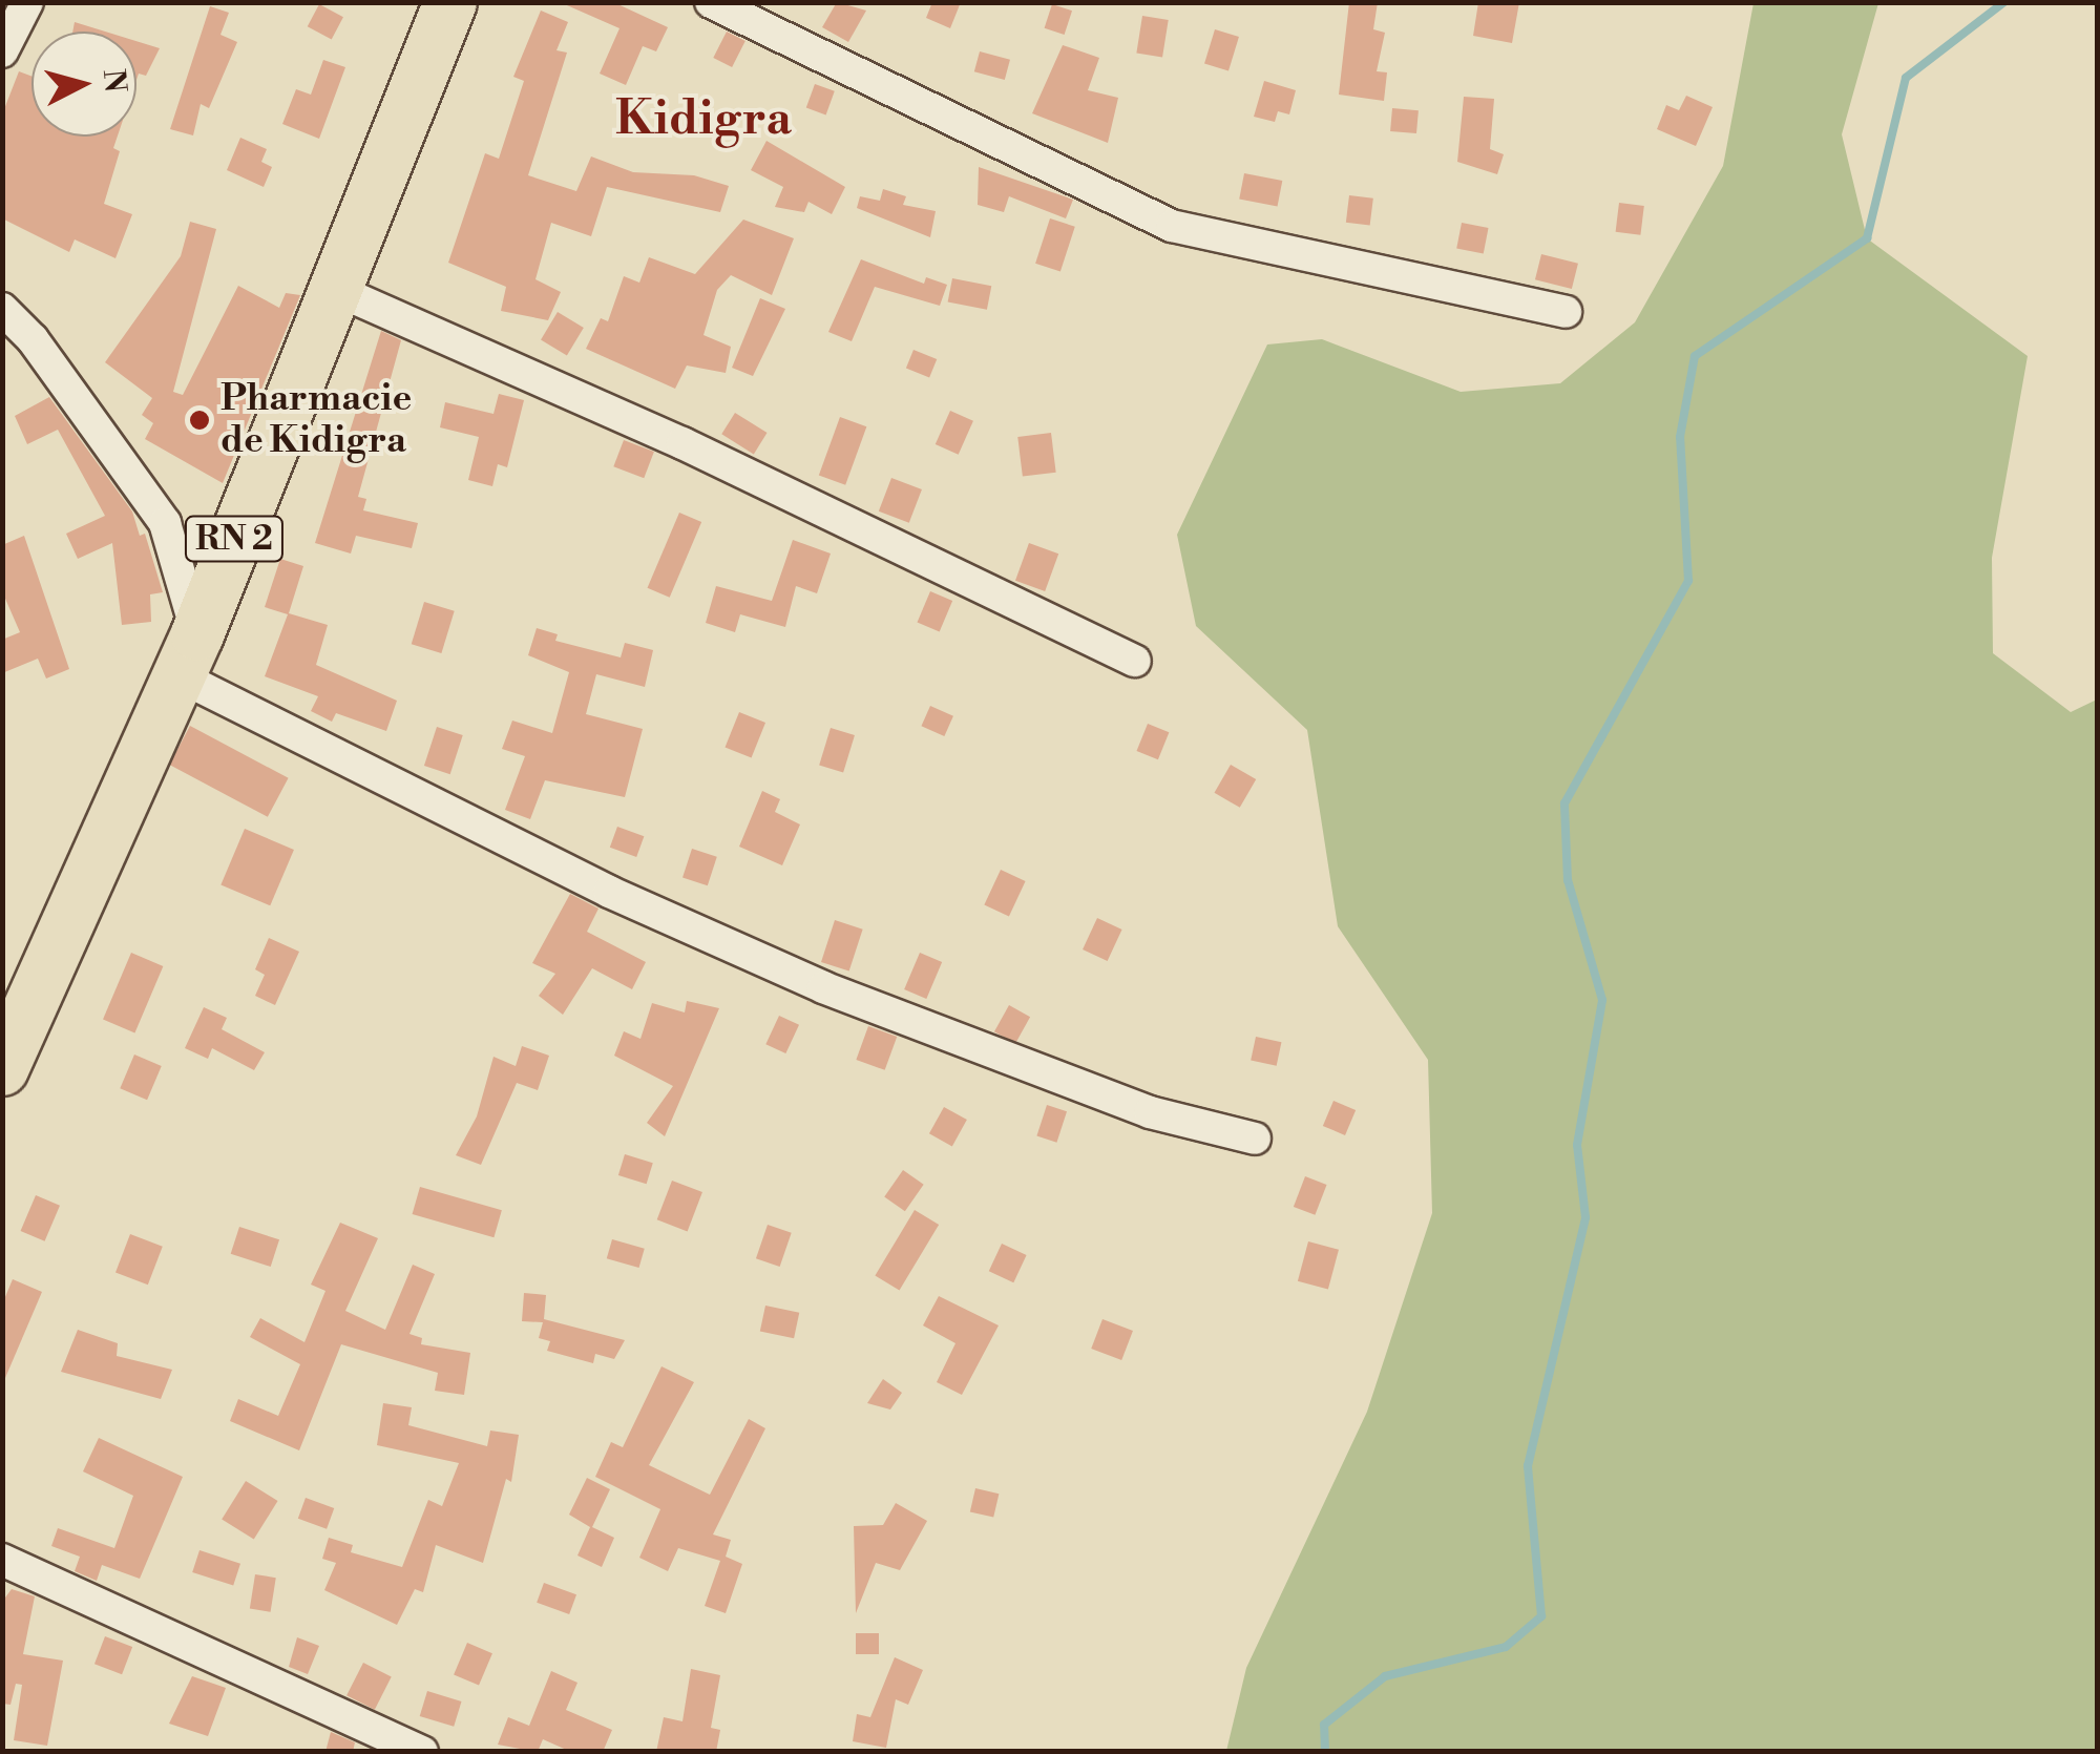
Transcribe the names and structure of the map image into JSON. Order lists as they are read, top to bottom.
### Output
{
  "streets": {
    "main road": ["RN 2"]
  },
  "districts": ["Kidigra"],
  "places": ["Pharmacie de Kidigra"],
  "north": "right"
}
